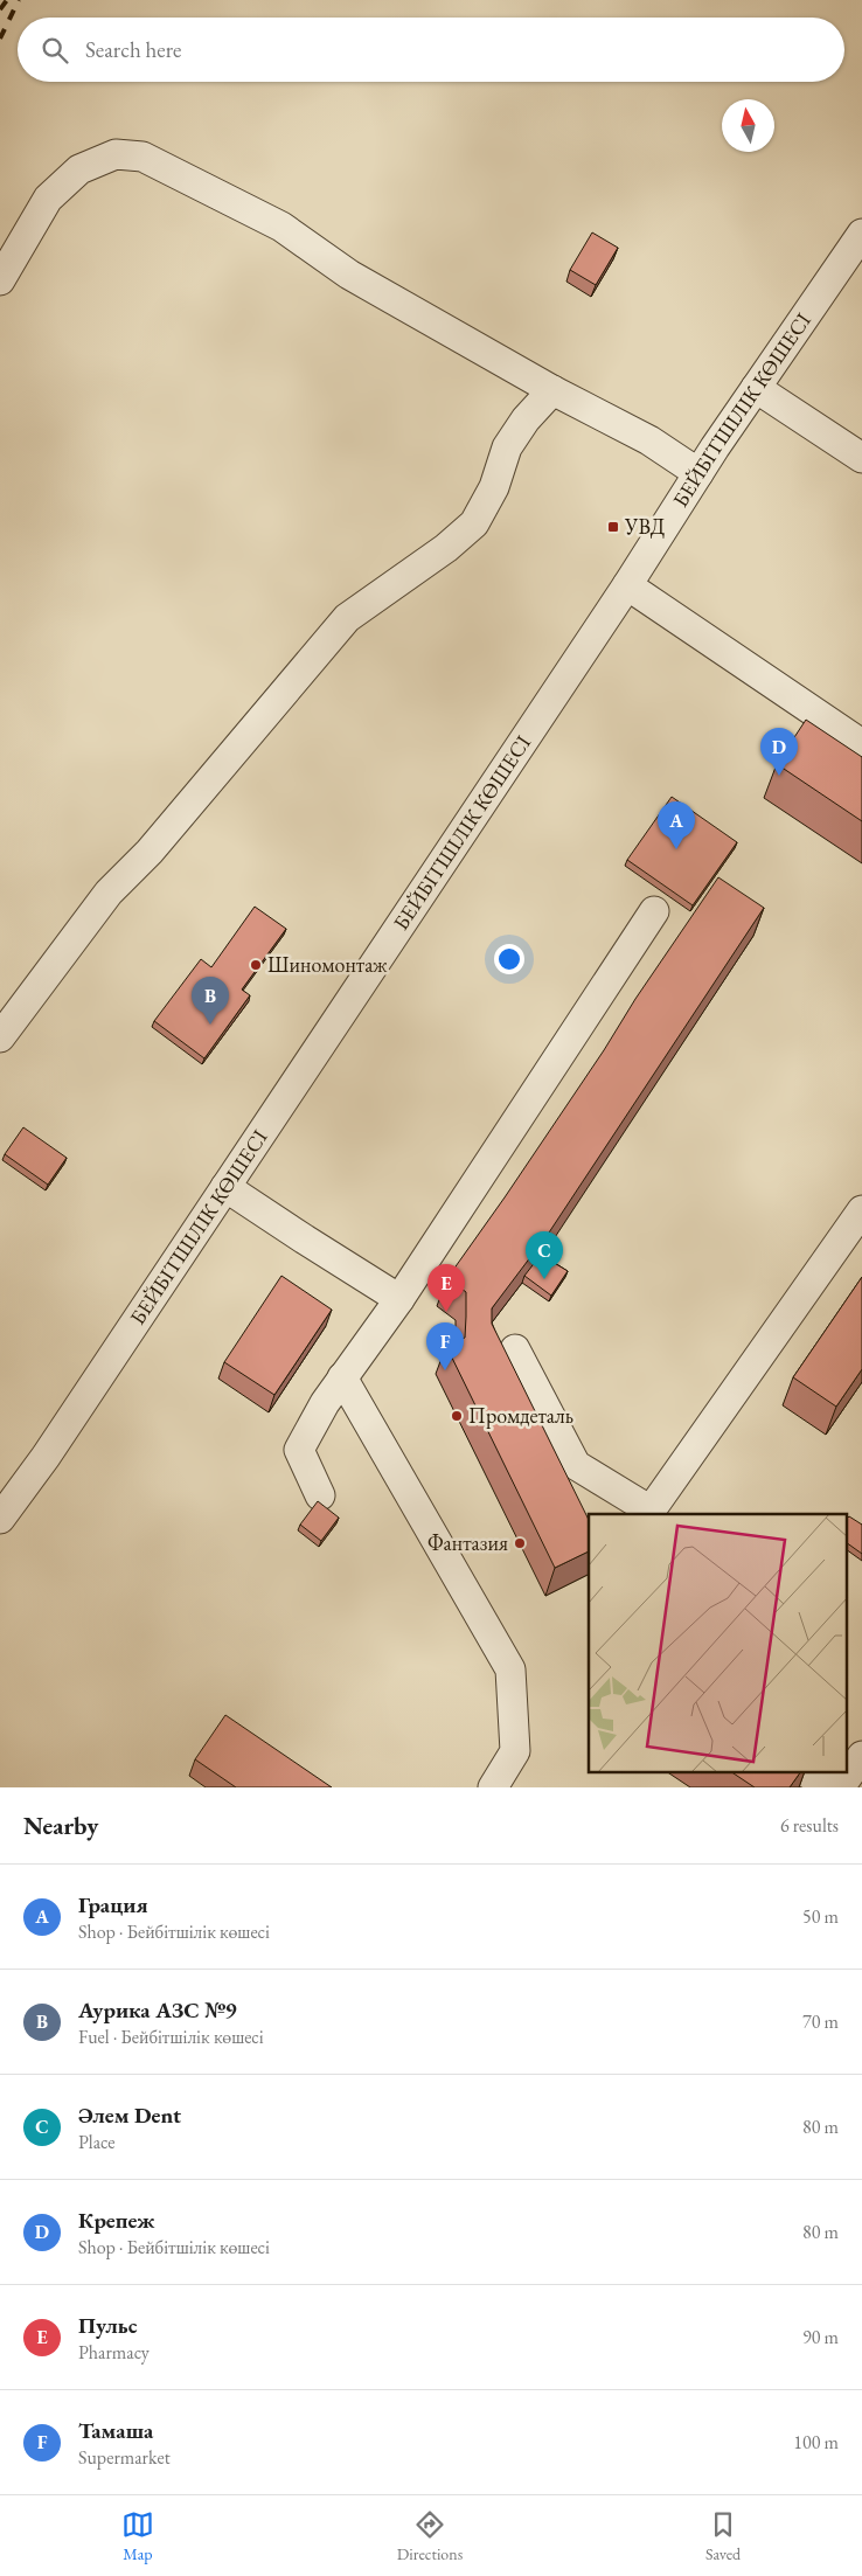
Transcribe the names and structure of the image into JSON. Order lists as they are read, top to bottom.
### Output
{
  "streets": {
    "street": ["БЕЙБІТШІЛІК КӨШЕСІ"]
  },
  "places": {
    "transit": ["УВД"],
    "other": ["Шиномонтаж", "Промдеталь", "Фантазия"]
  },
  "north": "top",
  "page": {
    "search": "Search here",
    "pins": [
      "D",
      "A",
      "B",
      "C",
      "E",
      "F"
    ],
    "heading": ["Nearby", "6 results"],
    "list": [
      {
        "mark": "A",
        "name": "Грация",
        "note": "Shop · Бейбітшілік көшесі",
        "value": "50 m"
      },
      {
        "mark": "B",
        "name": "Аурика АЗС №9",
        "note": "Fuel · Бейбітшілік көшесі",
        "value": "70 m"
      },
      {
        "mark": "C",
        "name": "Әлем Dent",
        "note": "Place",
        "value": "80 m"
      },
      {
        "mark": "D",
        "name": "Крепеж",
        "note": "Shop · Бейбітшілік көшесі",
        "value": "80 m"
      },
      {
        "mark": "E",
        "name": "Пульс",
        "note": "Pharmacy",
        "value": "90 m"
      },
      {
        "mark": "F",
        "name": "Тамаша",
        "note": "Supermarket",
        "value": "100 m"
      }
    ],
    "nav": ["Map", "Directions", "Saved"]
  }
}
